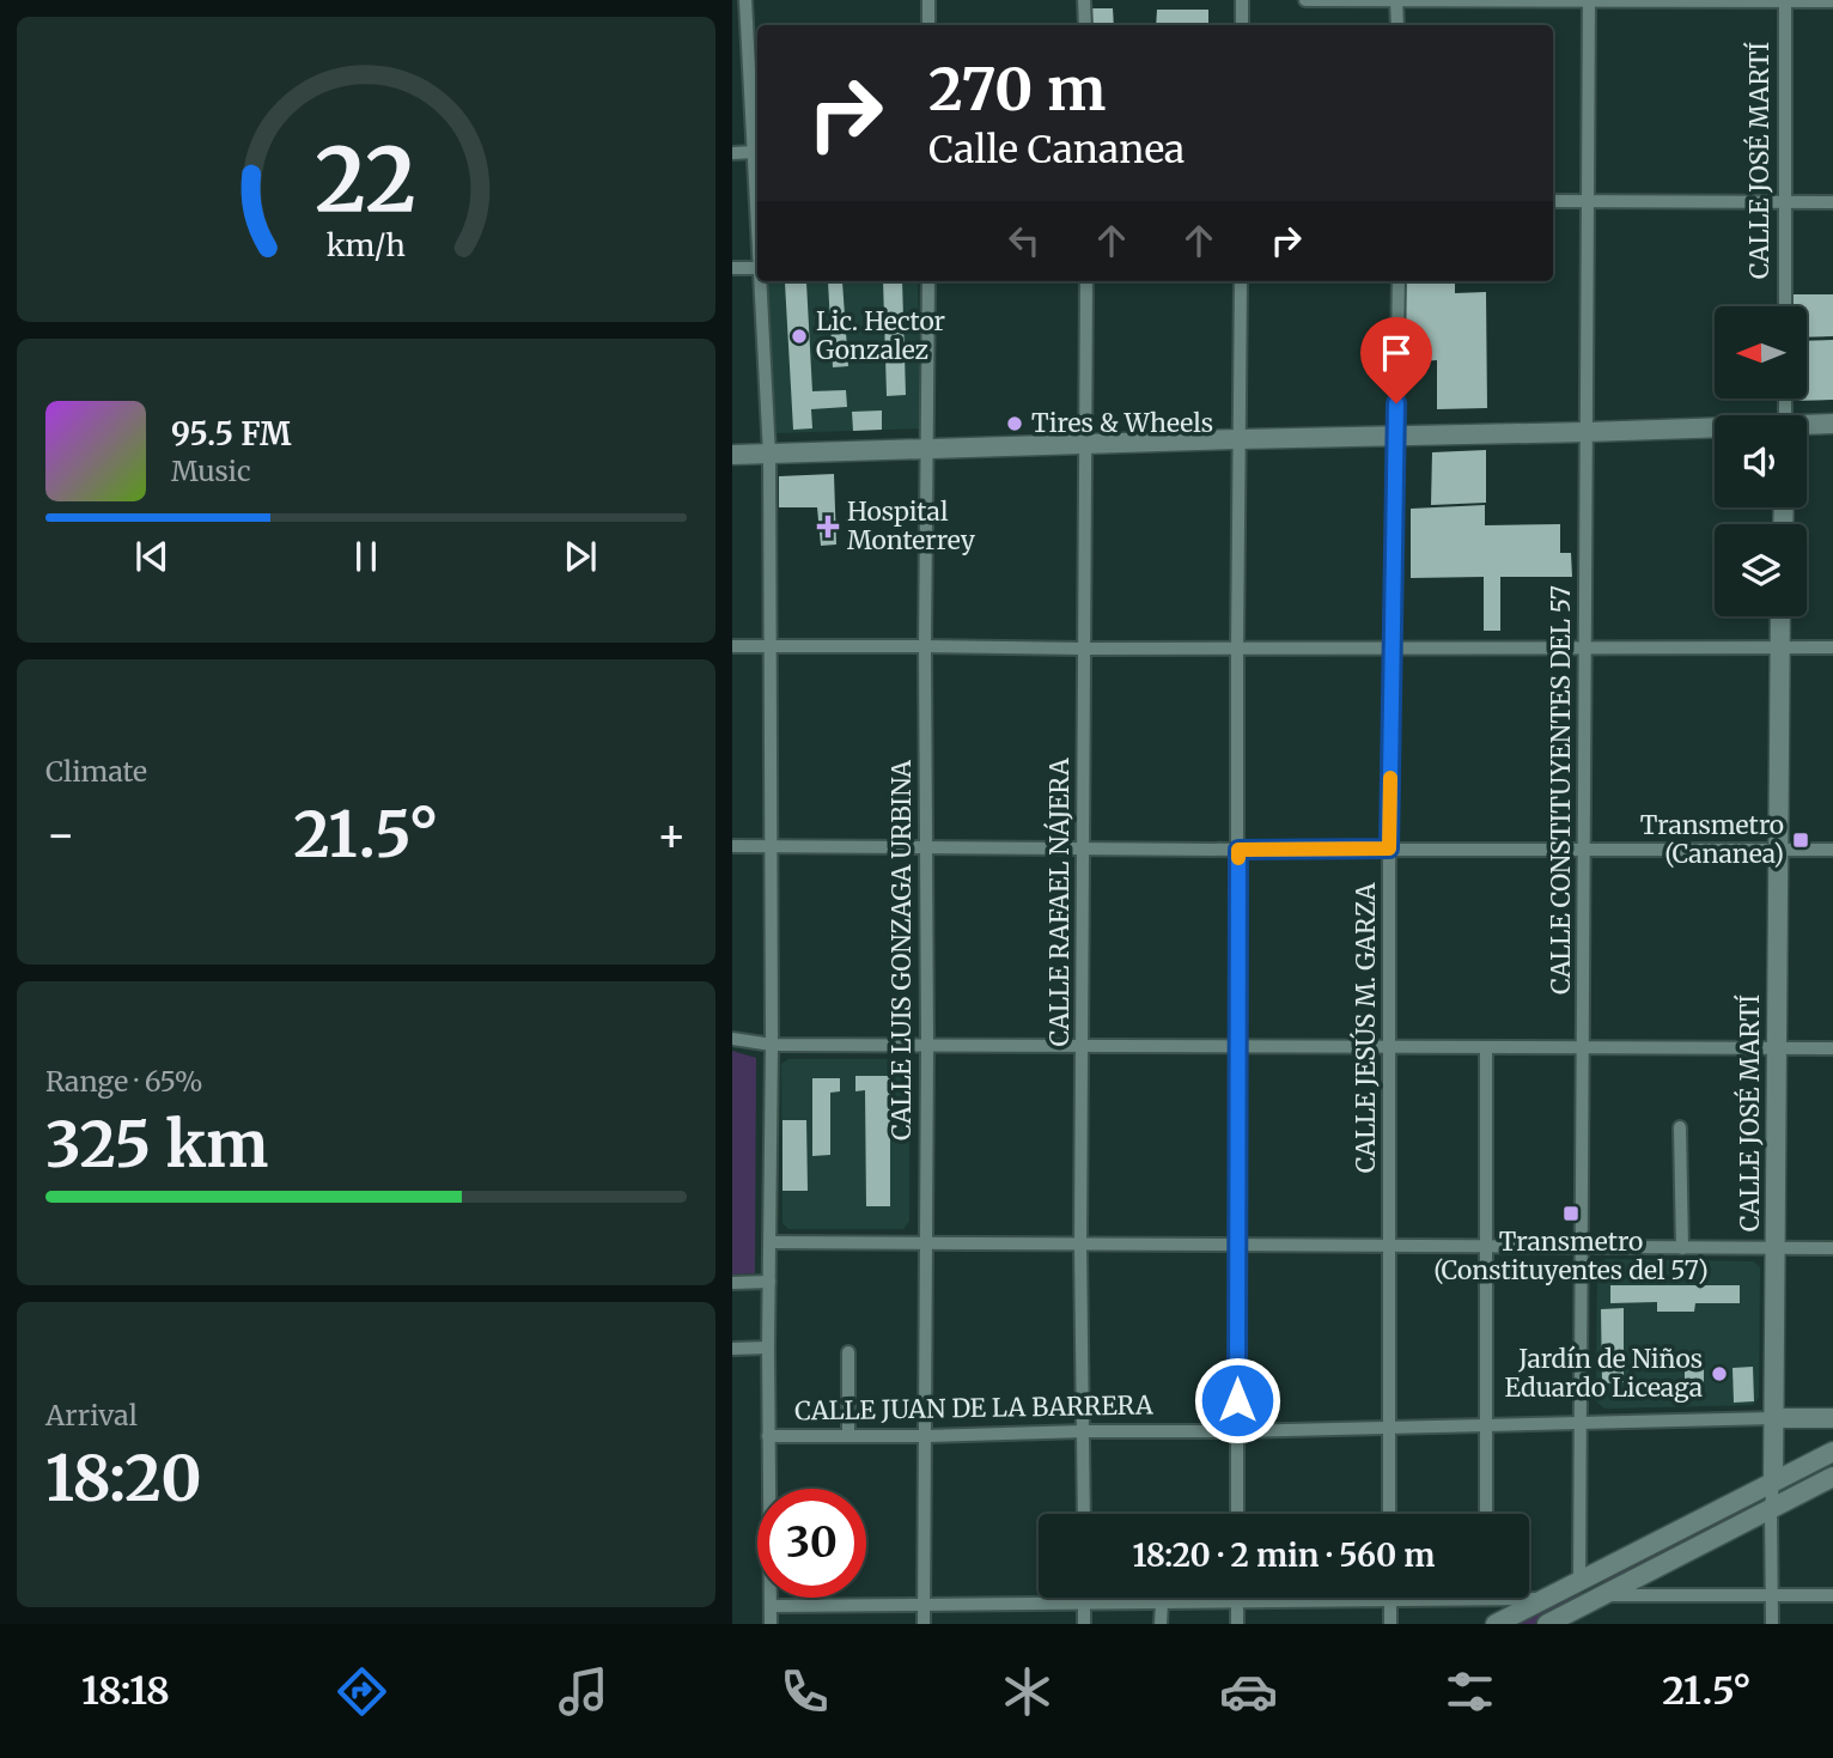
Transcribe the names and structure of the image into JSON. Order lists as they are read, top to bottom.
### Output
{
  "streets": {
    "street": [
      "CALLE JOSÉ MARTÍ",
      "CALLE CONSTITUYENTES DEL 57",
      "CALLE RAFAEL NÁJERA",
      "CALLE LUIS GONZAGA URBINA",
      "CALLE JESÚS M. GARZA",
      "CALLE JUAN DE LA BARRERA"
    ]
  },
  "crossings": [
    ["CALLE JOSÉ MARTÍ", "CALLE JUAN DE LA BARRERA"],
    ["CALLE CONSTITUYENTES DEL 57", "CALLE JUAN DE LA BARRERA"],
    ["CALLE RAFAEL NÁJERA", "CALLE JUAN DE LA BARRERA"],
    ["CALLE LUIS GONZAGA URBINA", "CALLE JUAN DE LA BARRERA"],
    ["CALLE JESÚS M. GARZA", "CALLE JUAN DE LA BARRERA"]
  ],
  "places": {
    "other": ["Lic. Hector Gonzalez", "Tires & Wheels", "Jardín de Niños Eduardo Liceaga"],
    "health": ["Hospital Monterrey"],
    "transit": ["Transmetro (Cananea)", "Transmetro (Constituyentes del 57)"]
  },
  "north": "left",
  "page": {
    "turn": ["270 m", "Calle Cananea"],
    "song": ["95.5 FM", "Music"],
    "tile": [
      "Climate",
      ["Range · 65%", "325 km"],
      ["Arrival", "18:20"]
    ],
    "heat": ["−", "21.5°", "+"],
    "limit": "30",
    "trip": "18:20 · 2 min · 560 m",
    "tabs": ["18:18", "21.5°"],
    "gauge": ["22", "km/h"]
  }
}
